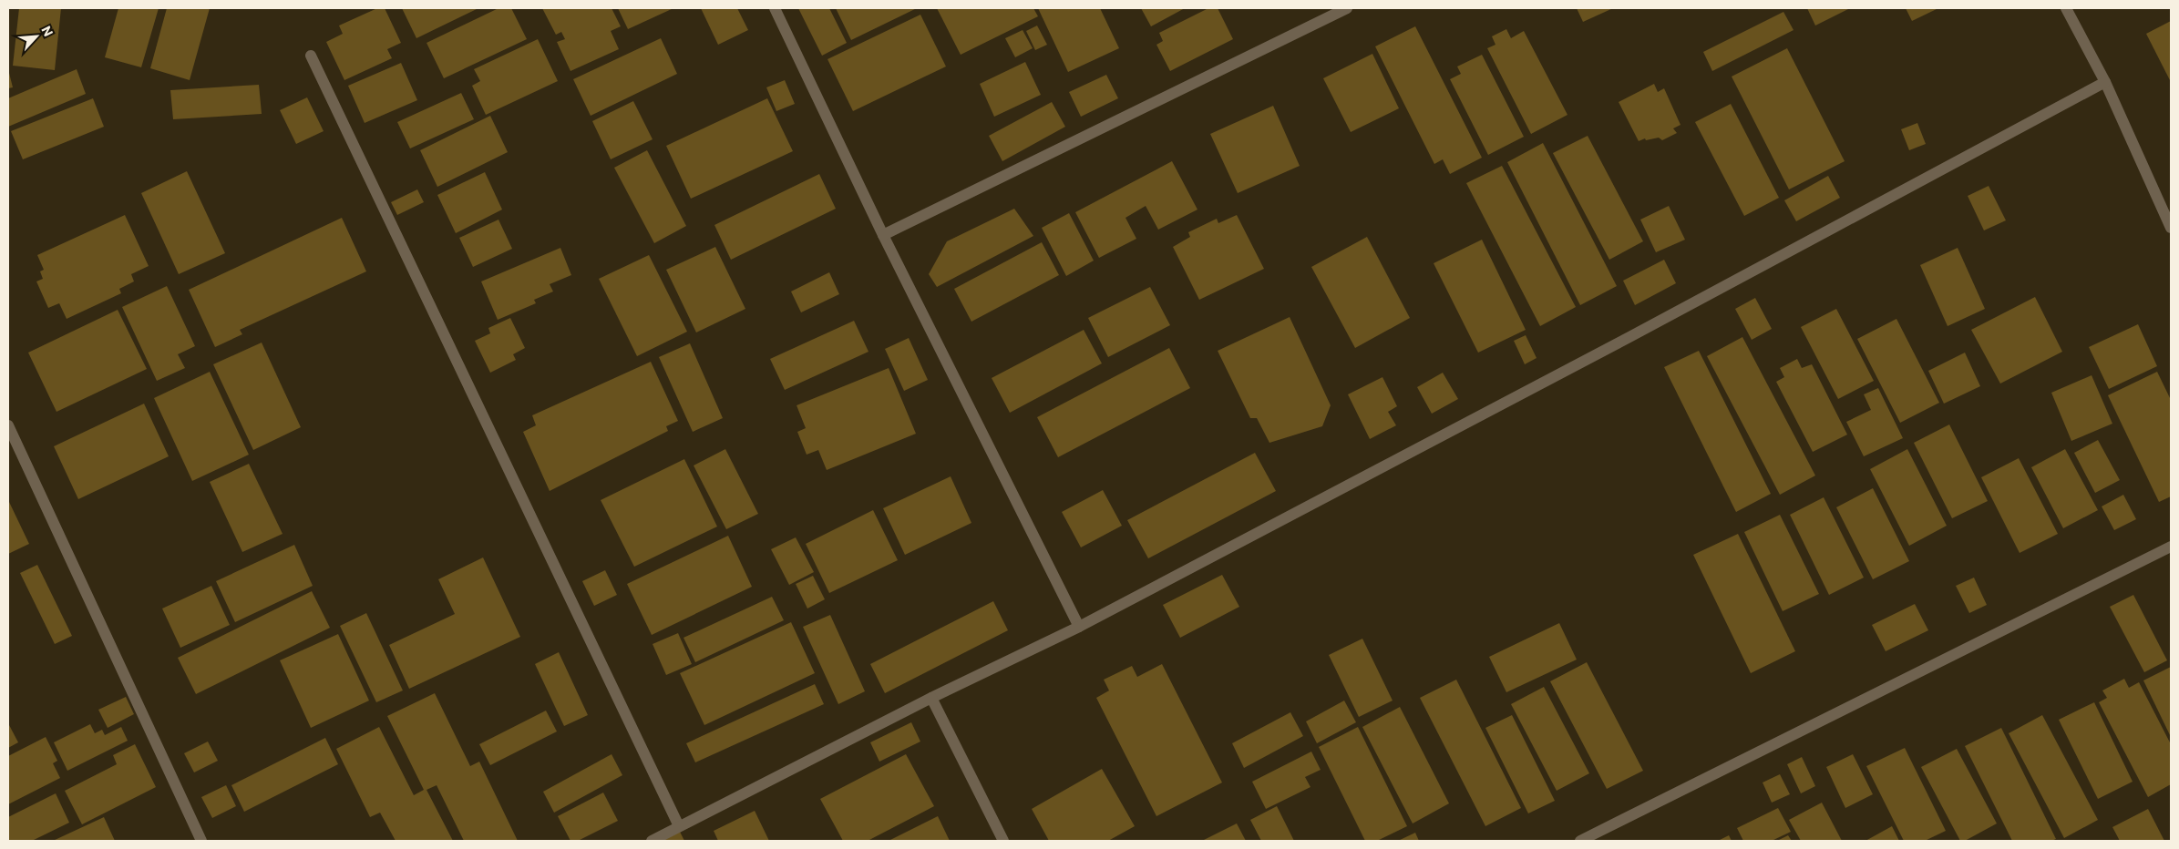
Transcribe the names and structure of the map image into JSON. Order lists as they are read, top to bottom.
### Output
{
  "north": "top right"
}
